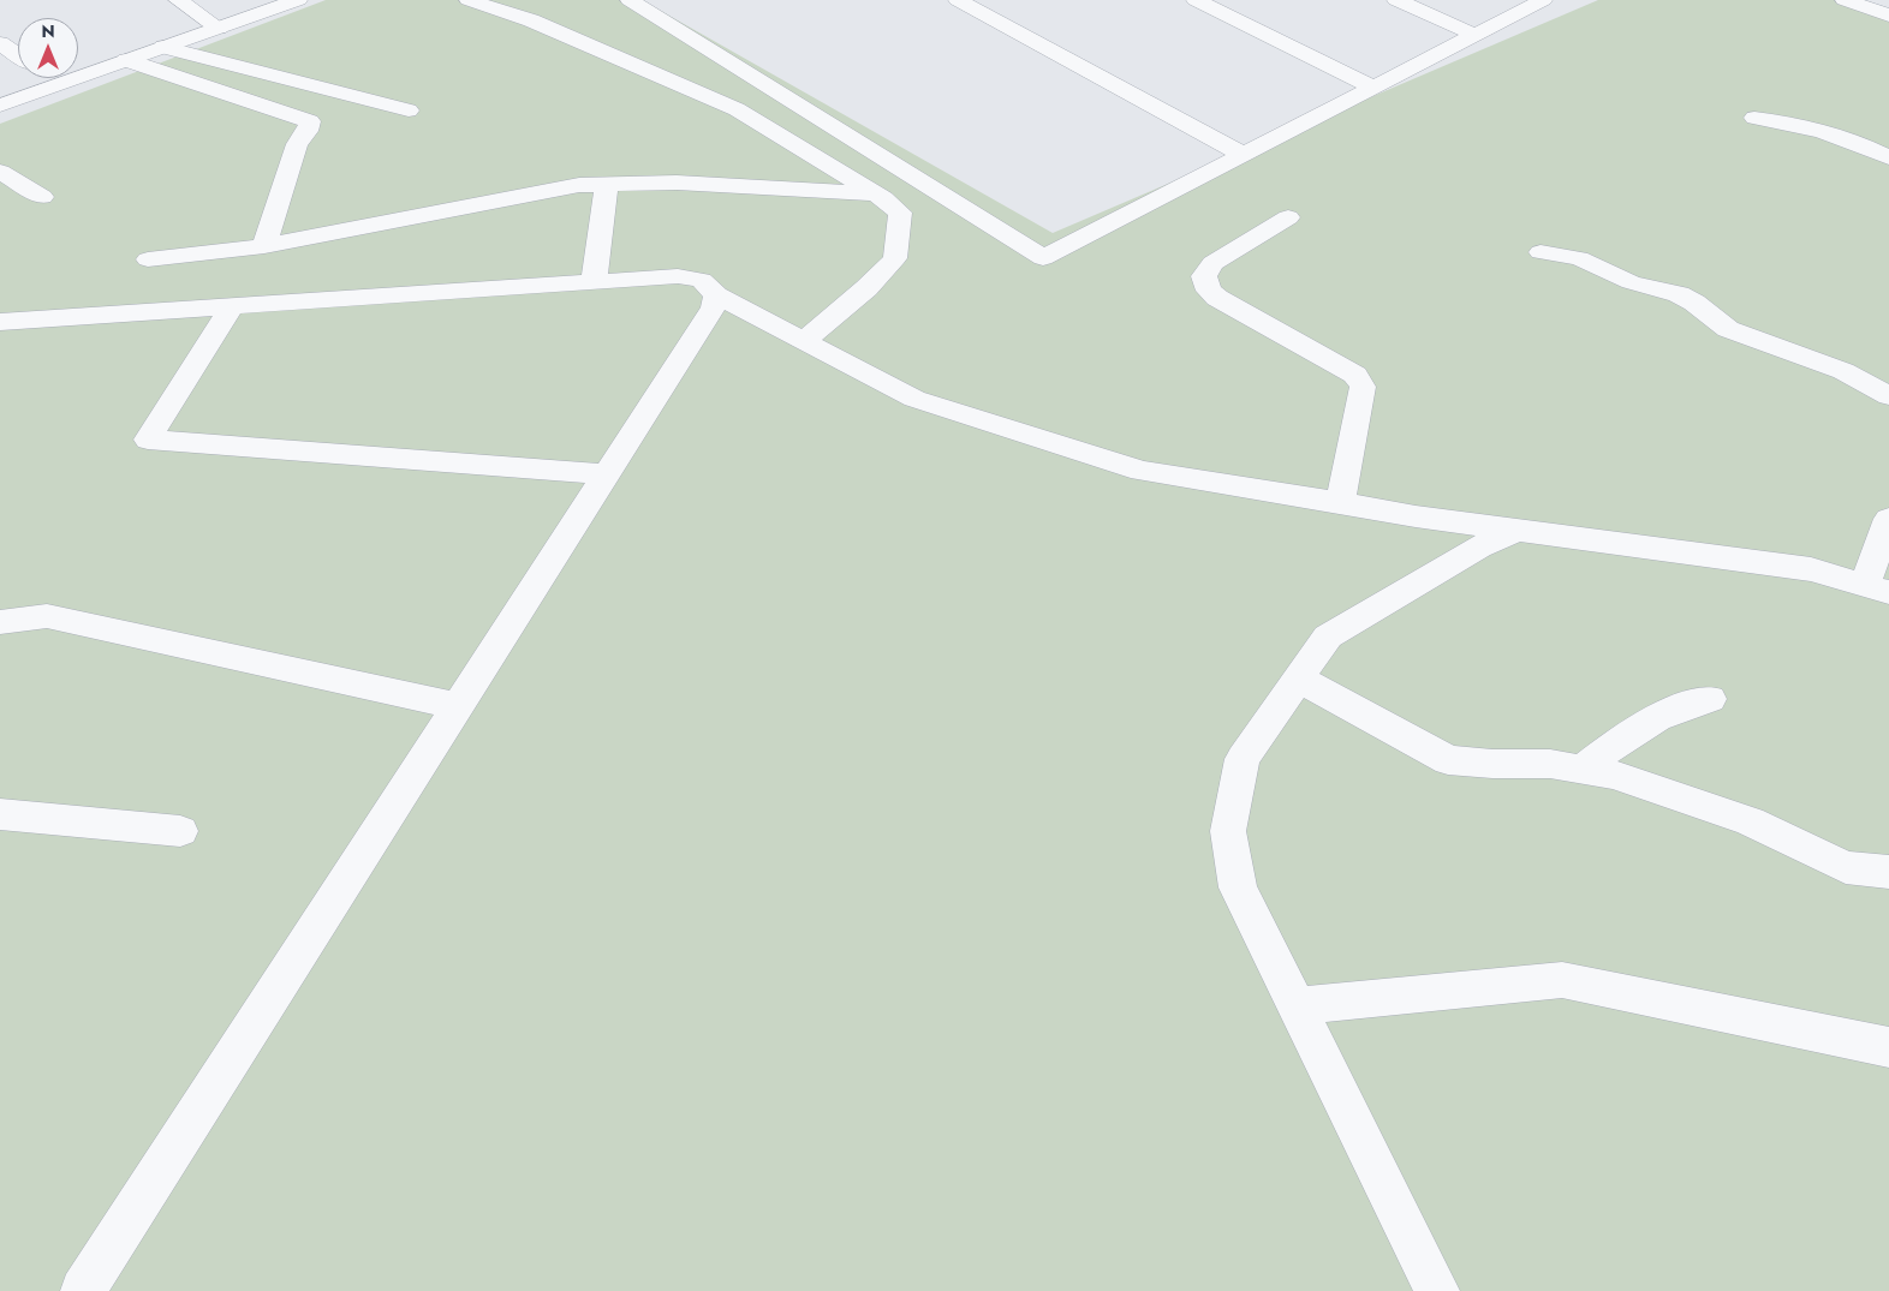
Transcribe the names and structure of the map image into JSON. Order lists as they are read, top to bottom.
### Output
{
  "north": "top"
}
